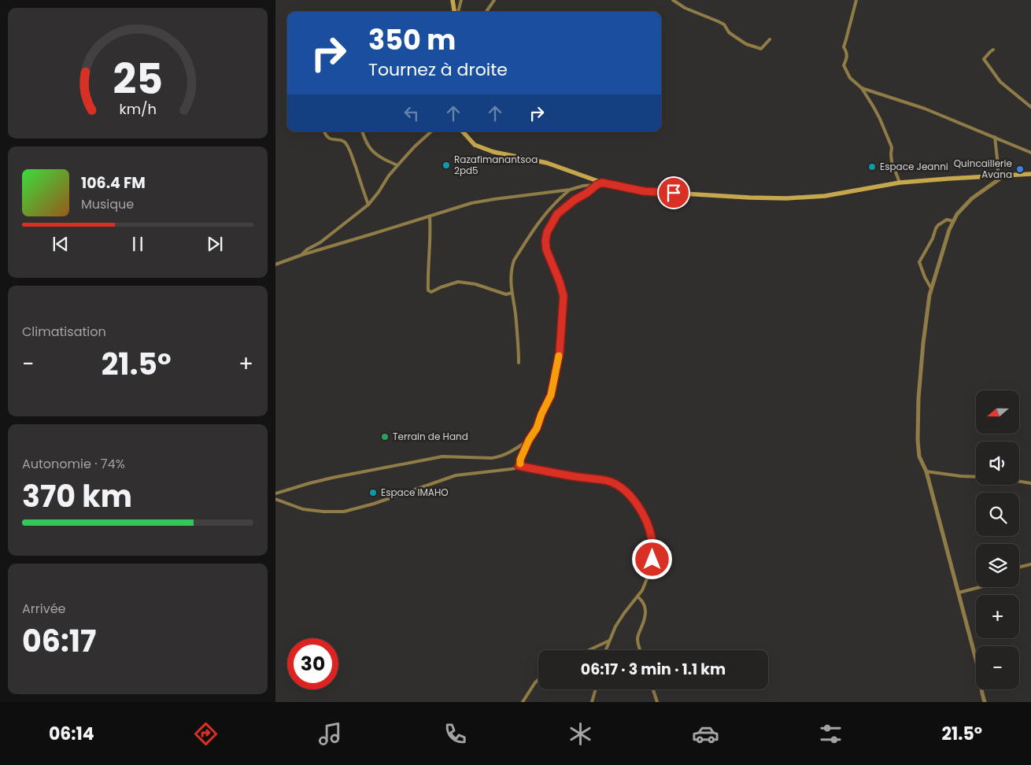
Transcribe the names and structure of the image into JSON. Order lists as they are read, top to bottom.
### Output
{
  "places": [
    "Razafimanantsoa 2pd5",
    "Espace Jeanni",
    "Quincaillerie Avana",
    "Terrain de Hand",
    "Espace IMAHO"
  ],
  "north": "left",
  "page": {
    "turn": ["350 m", "Tournez à droite"],
    "song": ["106.4 FM", "Musique"],
    "tile": [
      "Climatisation",
      ["Autonomie · 74%", "370 km"],
      ["Arrivée", "06:17"]
    ],
    "heat": ["−", "21.5°", "+"],
    "map_buttons": ["+", "−"],
    "limit": "30",
    "trip": "06:17 · 3 min · 1.1 km",
    "tabs": ["06:14", "21.5°"],
    "gauge": ["25", "km/h"]
  }
}
